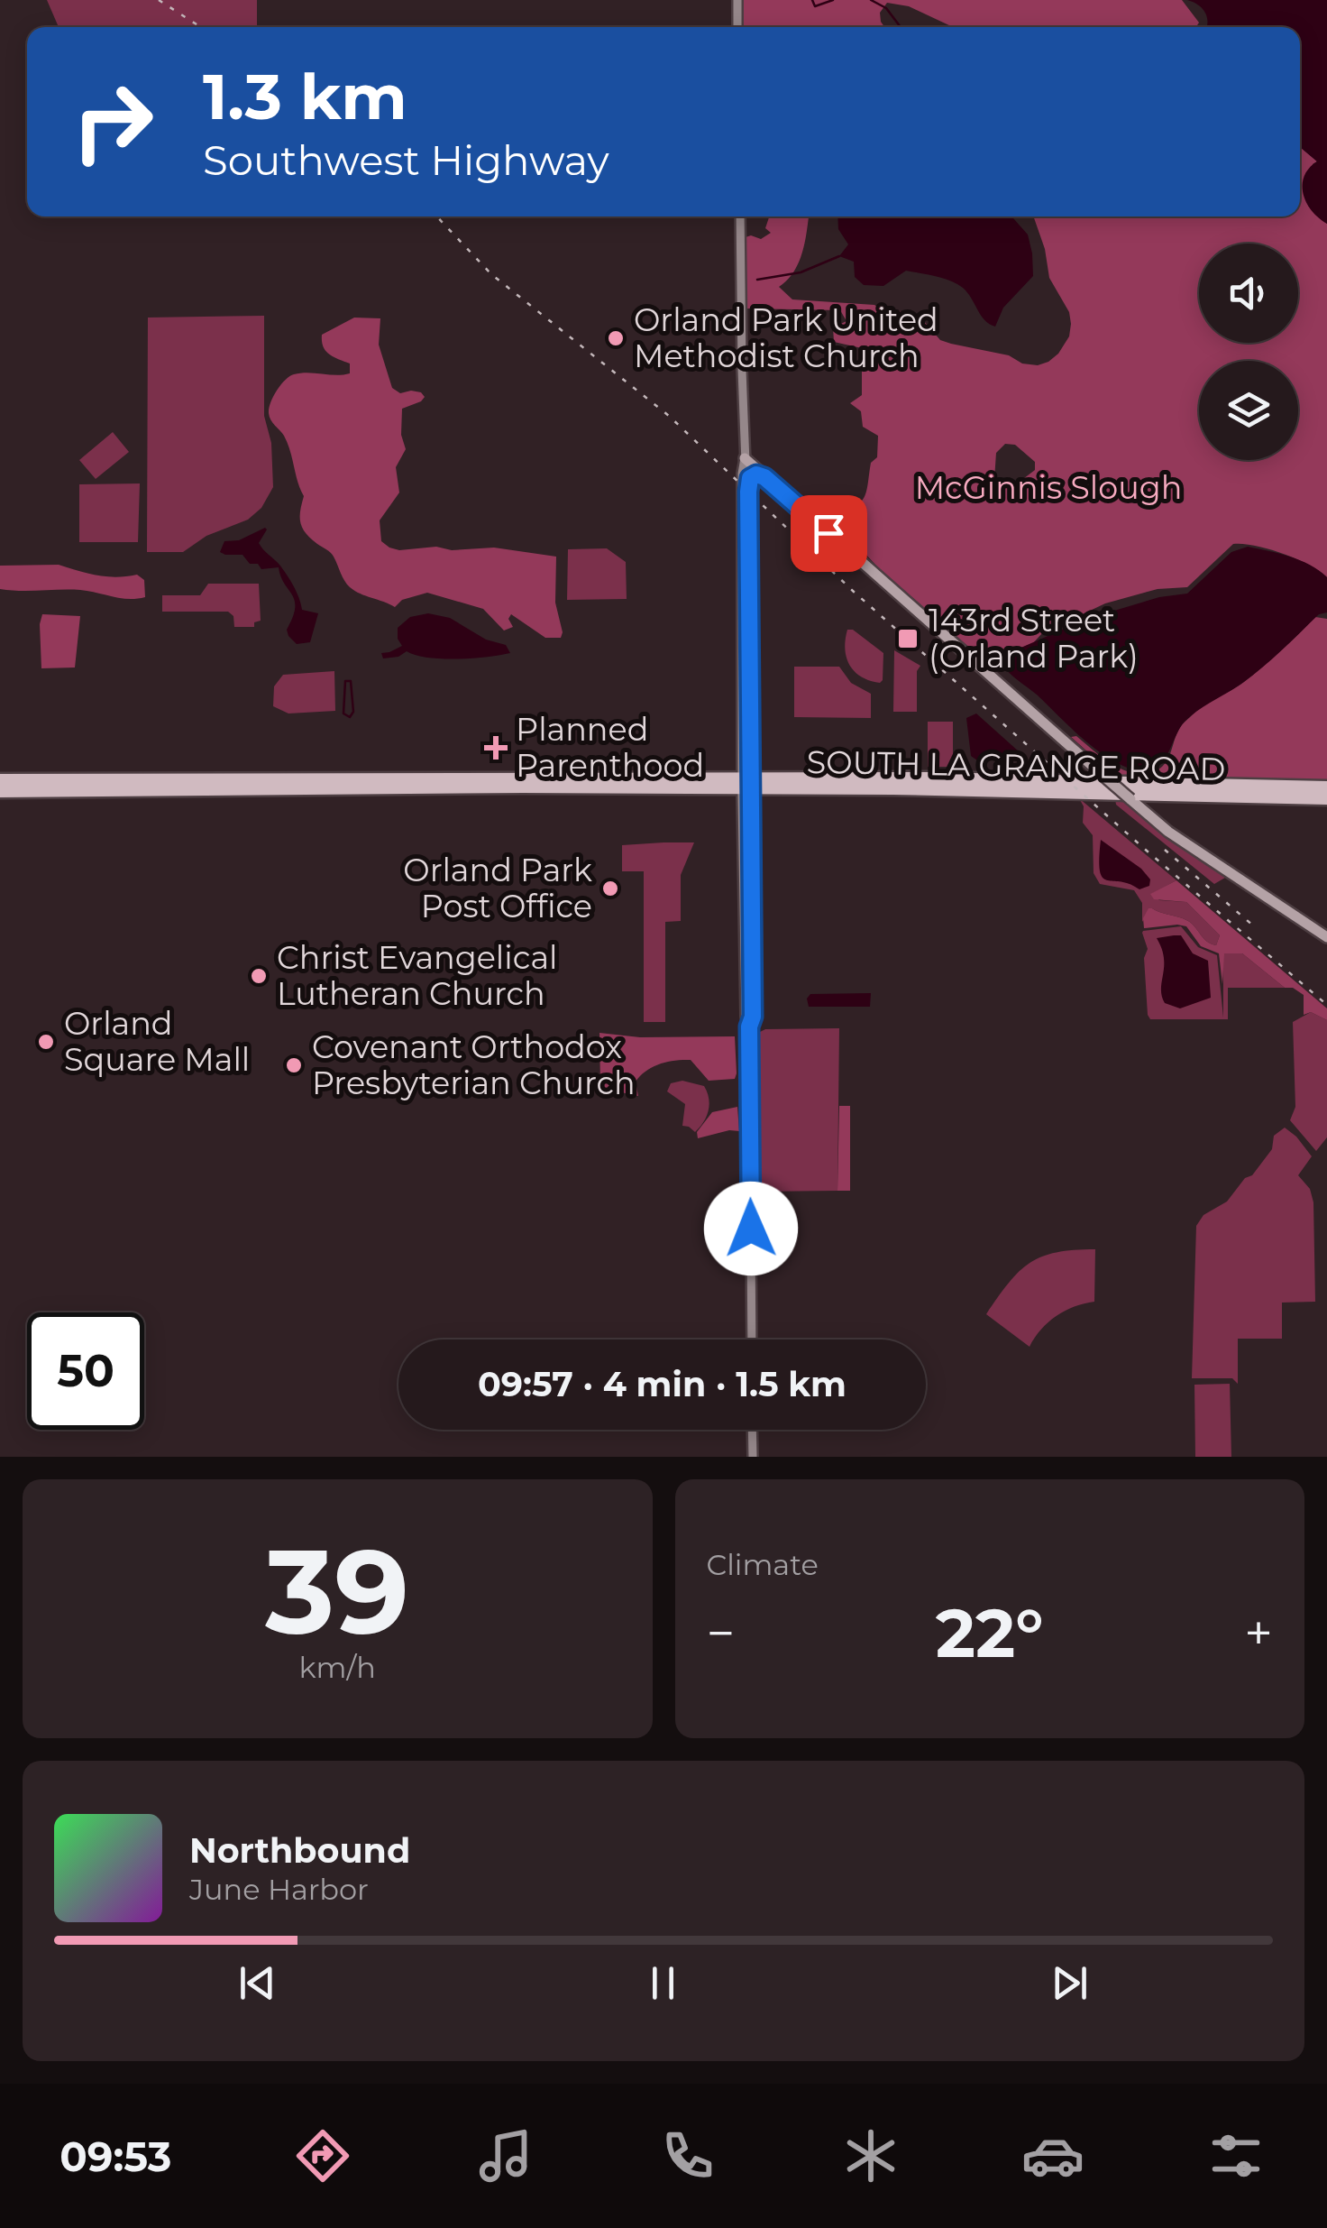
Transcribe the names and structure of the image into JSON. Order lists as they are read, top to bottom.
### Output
{
  "streets": {
    "highway": ["SOUTH LA GRANGE ROAD"]
  },
  "parks": ["McGinnis Slough"],
  "places": {
    "other": [
      "Orland Park United Methodist Church",
      "Orland Park Post Office",
      "Christ Evangelical Lutheran Church",
      "Orland Square Mall",
      "Covenant Orthodox Presbyterian Church"
    ],
    "transit": ["143rd Street (Orland Park)"],
    "health": ["Planned Parenthood"]
  },
  "page": {
    "turn": ["1.3 km", "Southwest Highway"],
    "limit": "50",
    "trip": "09:57 · 4 min · 1.5 km",
    "tile": [
      ["39", "km/h"],
      "Climate"
    ],
    "heat": ["−", "22°", "+"],
    "song": ["Northbound", "June Harbor"],
    "tabs": "09:53"
  }
}
